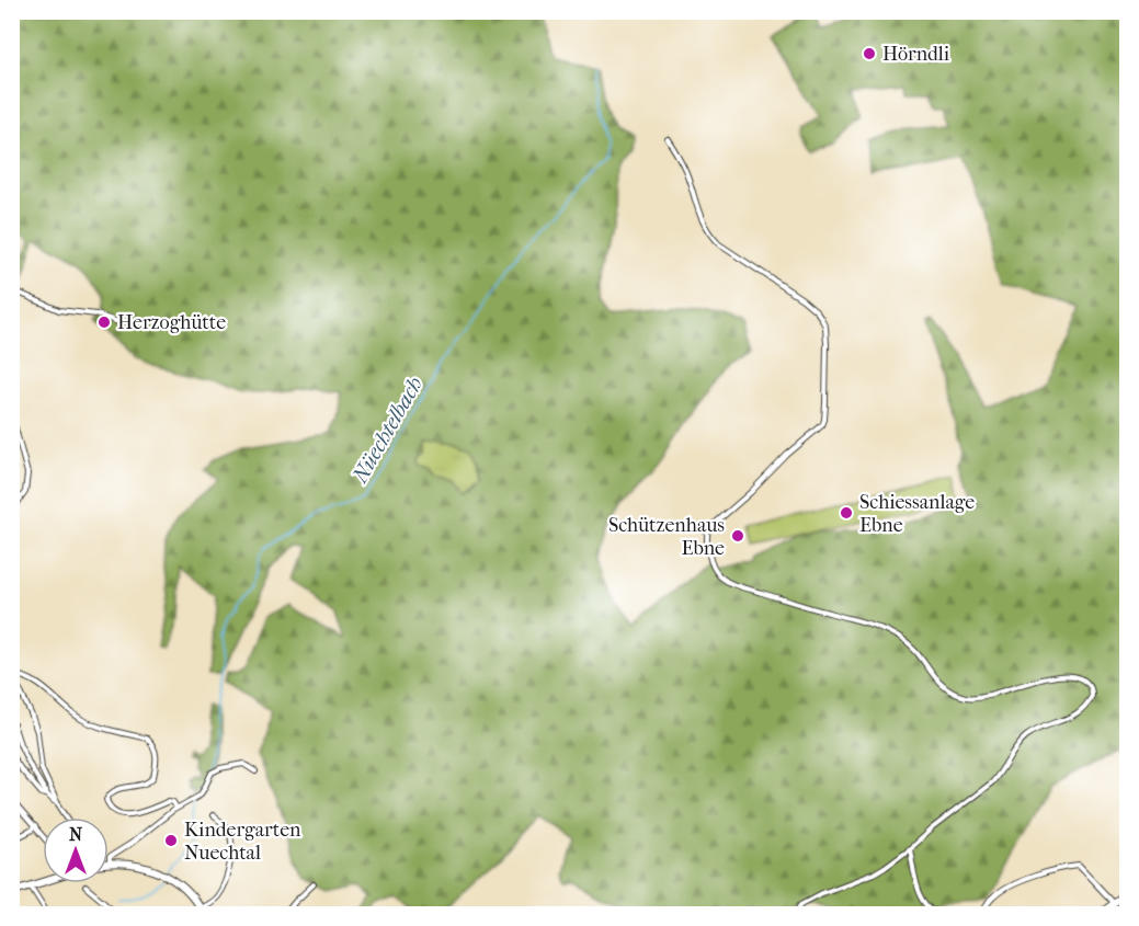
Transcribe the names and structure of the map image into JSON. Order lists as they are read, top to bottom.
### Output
{
  "water": ["Nüechtelbach"],
  "places": [
    "Hörndli",
    "Herzoghütte",
    "Schiessanlage Ebne",
    "Schützenhaus Ebne",
    "Kindergarten Nuechtal"
  ],
  "north": "top"
}
